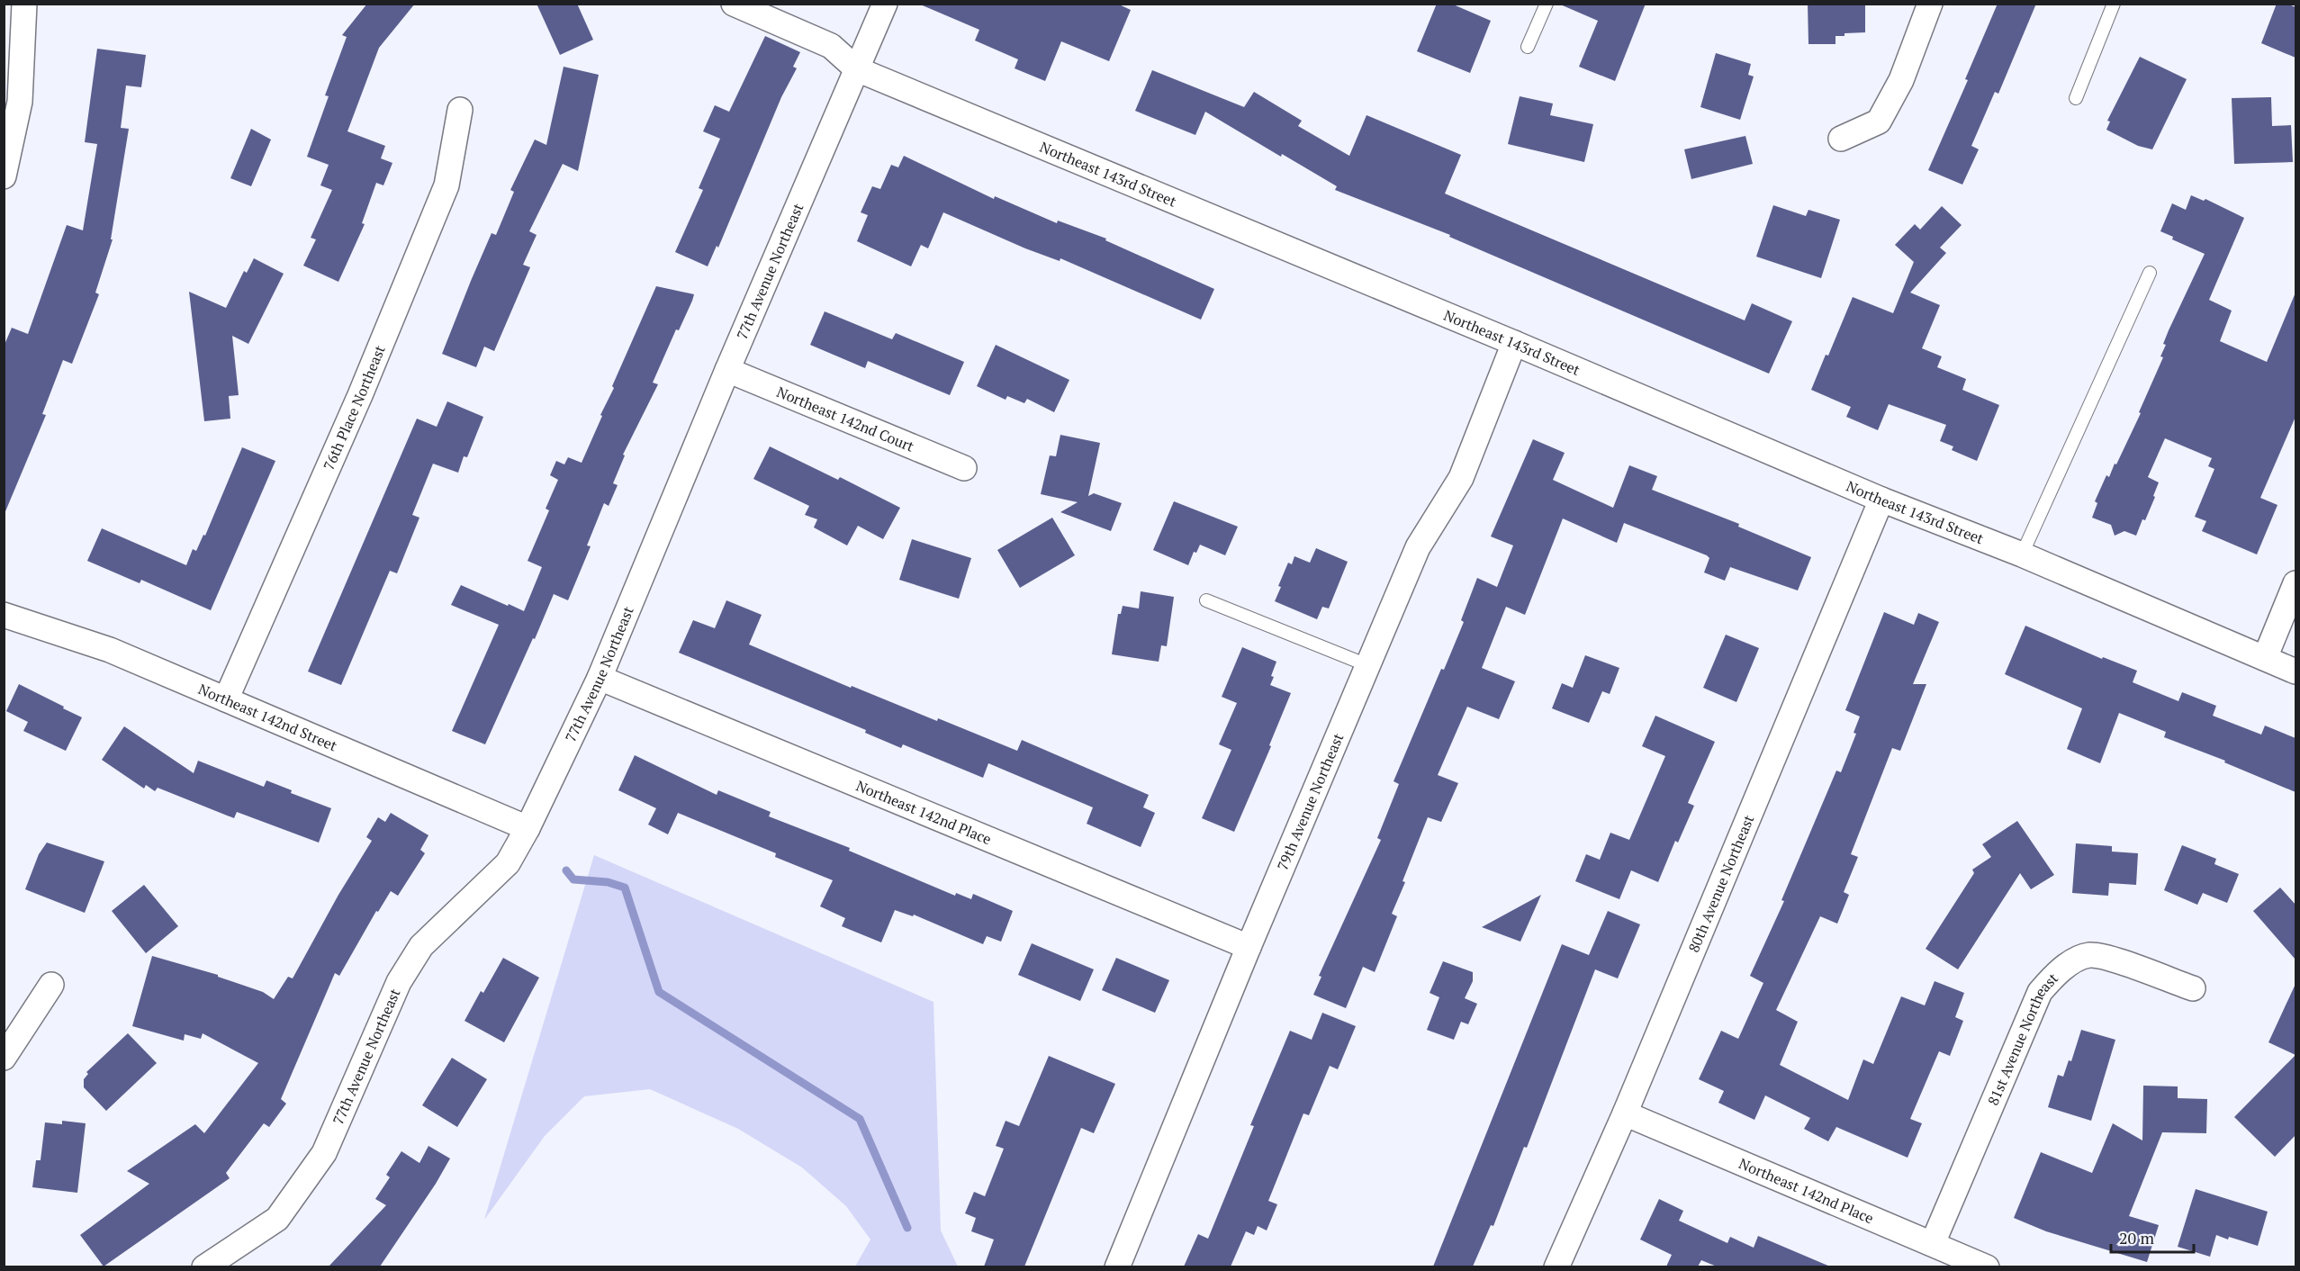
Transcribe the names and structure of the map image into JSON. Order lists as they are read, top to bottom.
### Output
{
  "streets": {
    "street": [
      "Northeast 143rd Street",
      "77th Avenue Northeast",
      "76th Place Northeast",
      "Northeast 142nd Court",
      "Northeast 142nd Street",
      "79th Avenue Northeast",
      "Northeast 142nd Place",
      "80th Avenue Northeast",
      "81st Avenue Northeast"
    ]
  },
  "crossings": [
    ["Northeast 143rd Street", "77th Avenue Northeast"],
    ["Northeast 143rd Street", "79th Avenue Northeast"],
    ["Northeast 143rd Street", "80th Avenue Northeast"],
    ["77th Avenue Northeast", "Northeast 142nd Court"],
    ["77th Avenue Northeast", "Northeast 142nd Street"],
    ["77th Avenue Northeast", "Northeast 142nd Place"],
    ["76th Place Northeast", "Northeast 142nd Street"],
    ["79th Avenue Northeast", "Northeast 142nd Place"],
    ["Northeast 142nd Place", "80th Avenue Northeast"],
    ["Northeast 142nd Place", "81st Avenue Northeast"]
  ],
  "scale_bar": "20 m"
}
